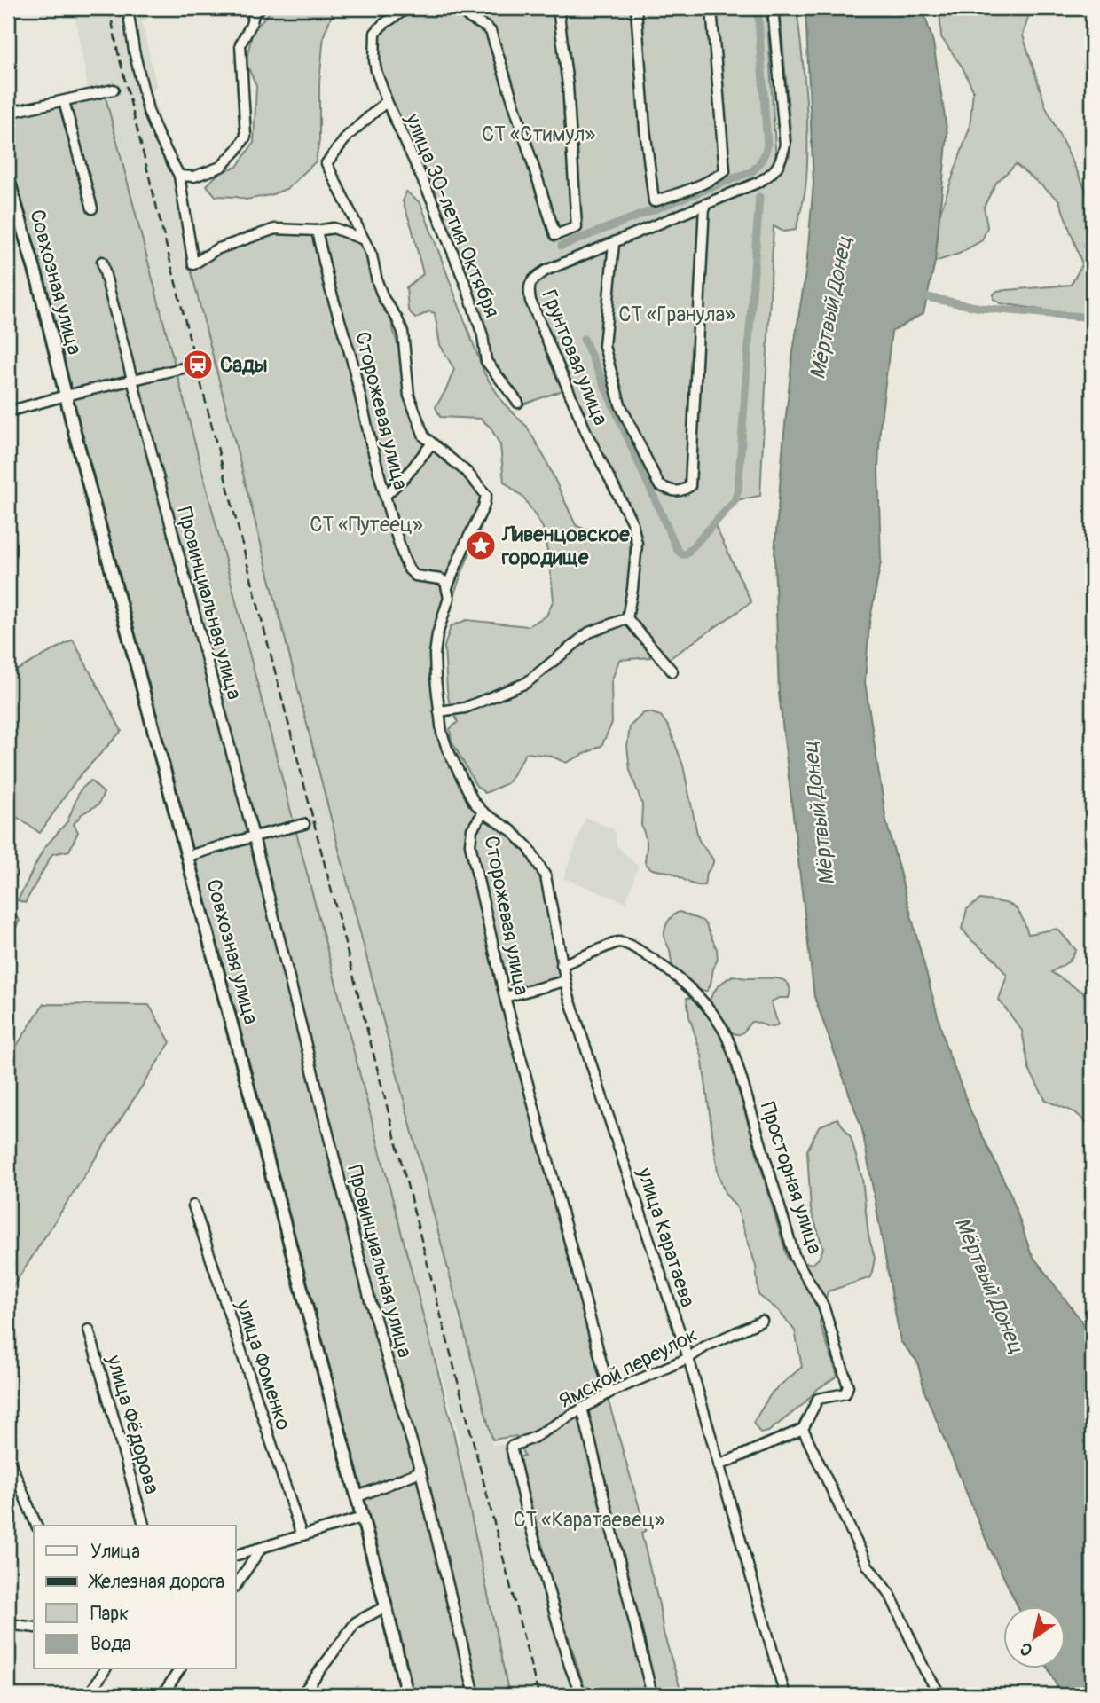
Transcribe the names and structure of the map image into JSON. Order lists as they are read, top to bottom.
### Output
{
  "streets": {
    "street": [
      "улица 30-летия Октября",
      "Совхозная улица",
      "Грунтовая улица",
      "Сторожевая улица",
      "Провинциальная улица",
      "Просторная улица",
      "улица Каратаева",
      "улица Фоменко",
      "Ямской переулок",
      "улица Фёдорова"
    ]
  },
  "crossings": [
    ["Сторожевая улица", "улица Каратаева"],
    ["Сторожевая улица", "Ямской переулок"],
    ["Просторная улица", "улица Каратаева"],
    ["улица Каратаева", "Ямской переулок"]
  ],
  "water": ["Мёртвый Донец"],
  "parks": [
    "СТ «Стимул»",
    "СТ «Гранула»",
    "СТ «Путеец»",
    "СТ «Каратаевец»"
  ],
  "places": {
    "station": ["Сады"],
    "place": ["Ливенцовское городище"]
  },
  "legend": [
    "Улица",
    "Железная дорога",
    "Парк",
    "Вода"
  ],
  "north": "bottom left"
}
